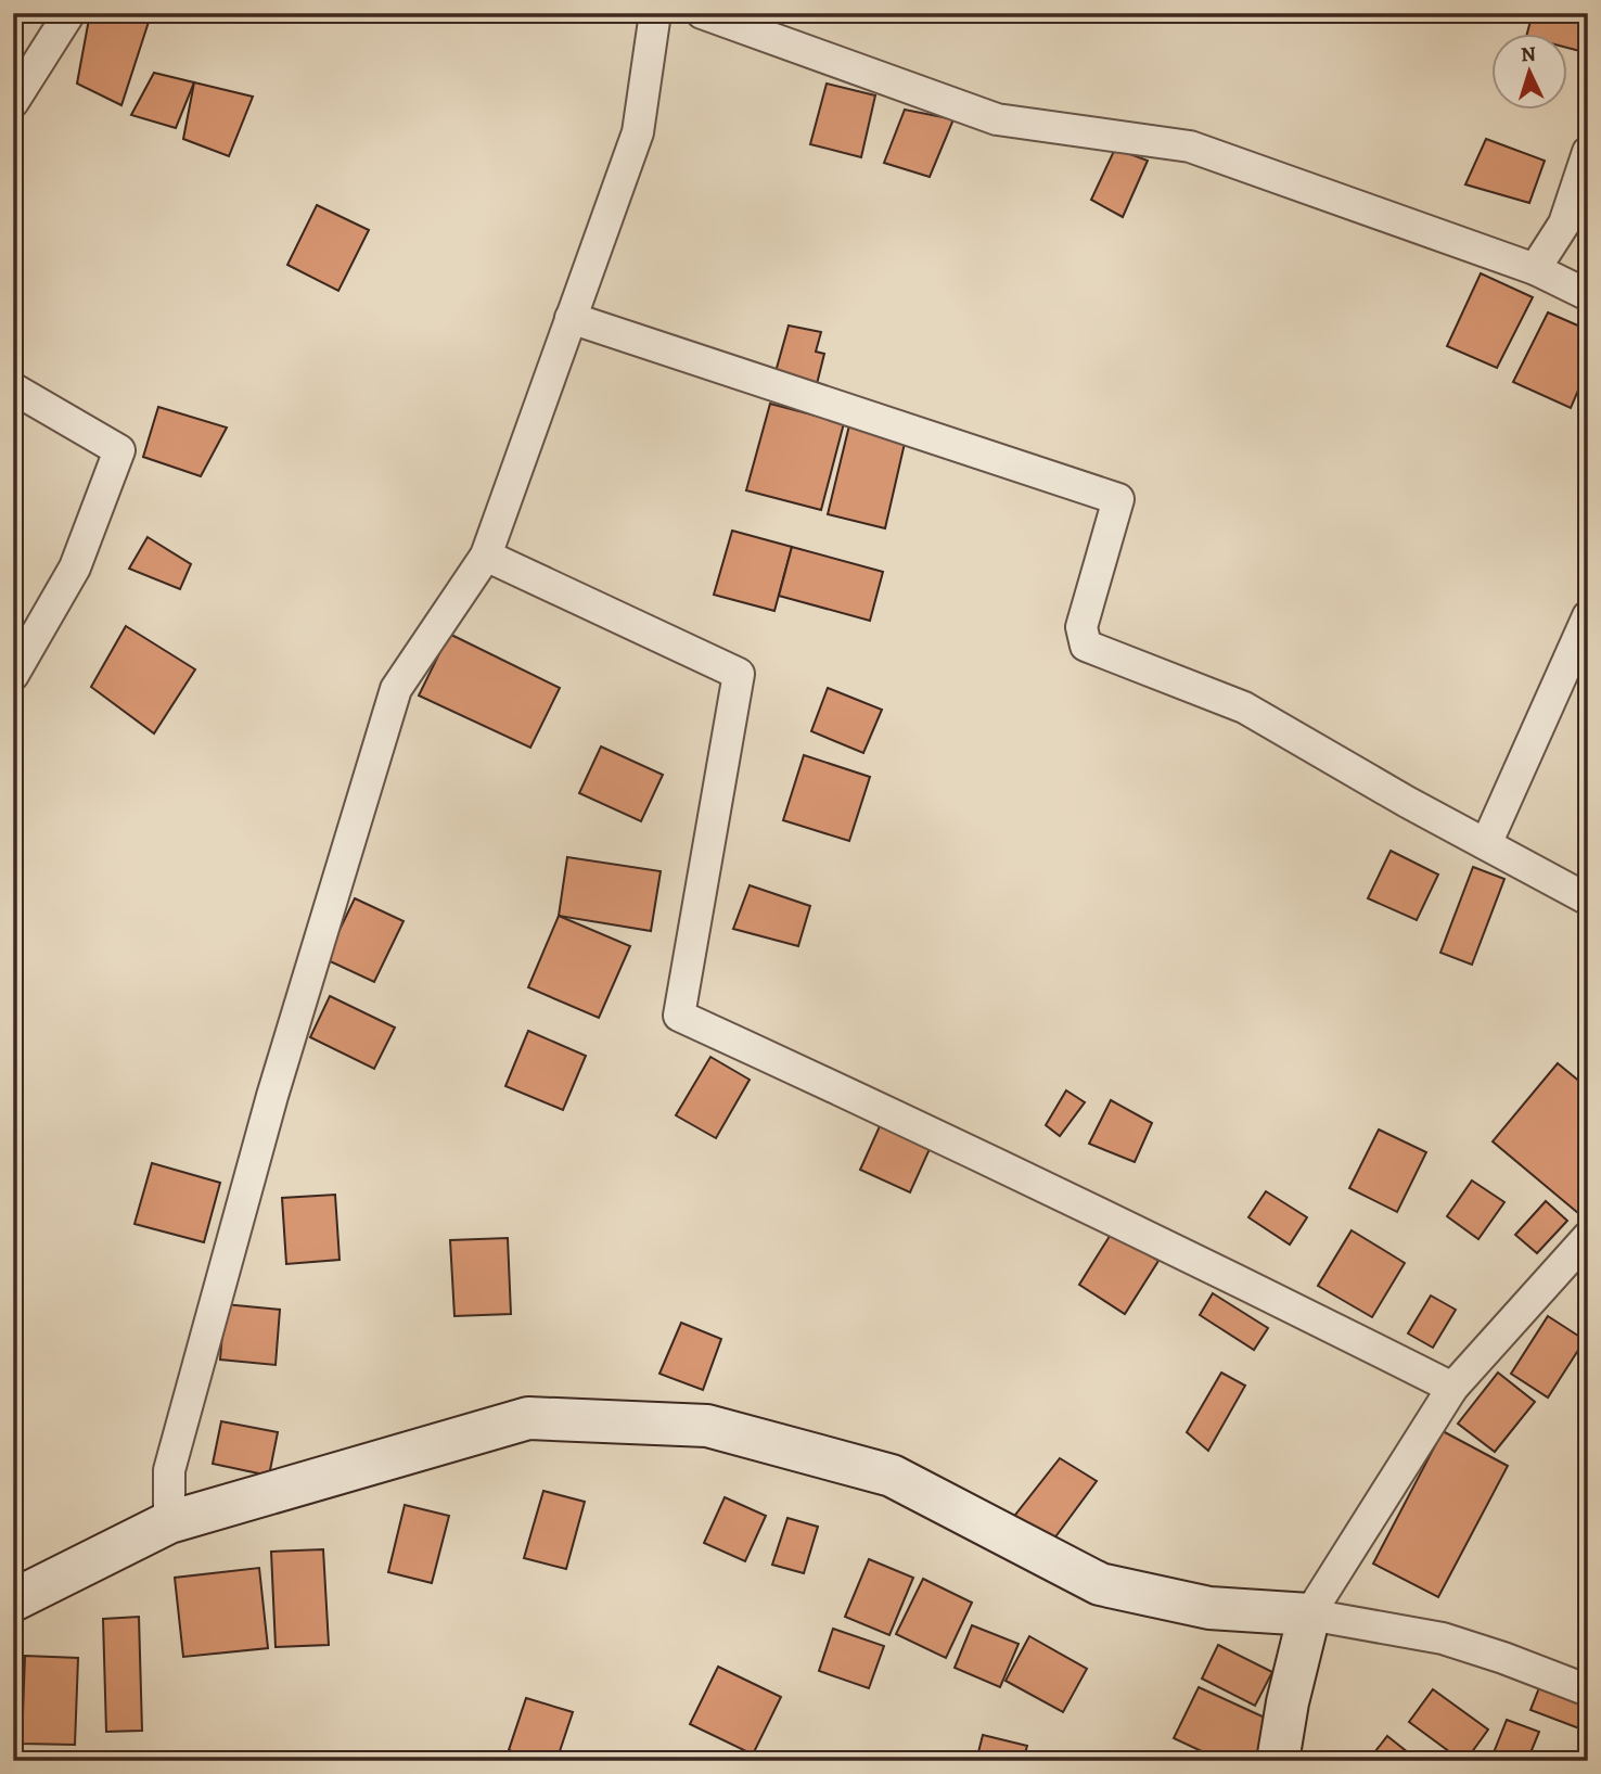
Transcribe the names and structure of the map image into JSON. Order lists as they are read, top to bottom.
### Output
{
  "north": "top"
}
